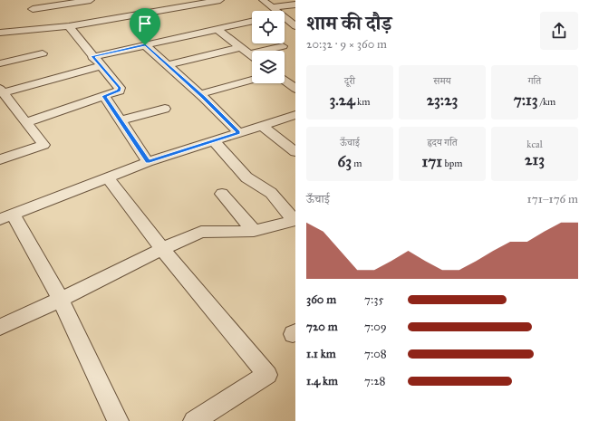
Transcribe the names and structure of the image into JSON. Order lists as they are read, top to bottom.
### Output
{
  "page": {
    "heading": ["शाम की दौड़", "20:32 · 9 × 360 m"],
    "stats": [
      ["दूरी", "3.24 km"],
      ["समय", "23:23"],
      ["गति", "7:13 /km"],
      ["ऊँचाई", "63 m"],
      ["हृदय गति", "171 bpm"],
      ["kcal", "213"]
    ],
    "chart": ["ऊँचाई", "171–176 m"],
    "list": [
      {
        "name": "360 m",
        "note": "7:35"
      },
      {
        "name": "720 m",
        "note": "7:09"
      },
      {
        "name": "1.1 km",
        "note": "7:08"
      },
      {
        "name": "1.4 km",
        "note": "7:28"
      }
    ]
  }
}
